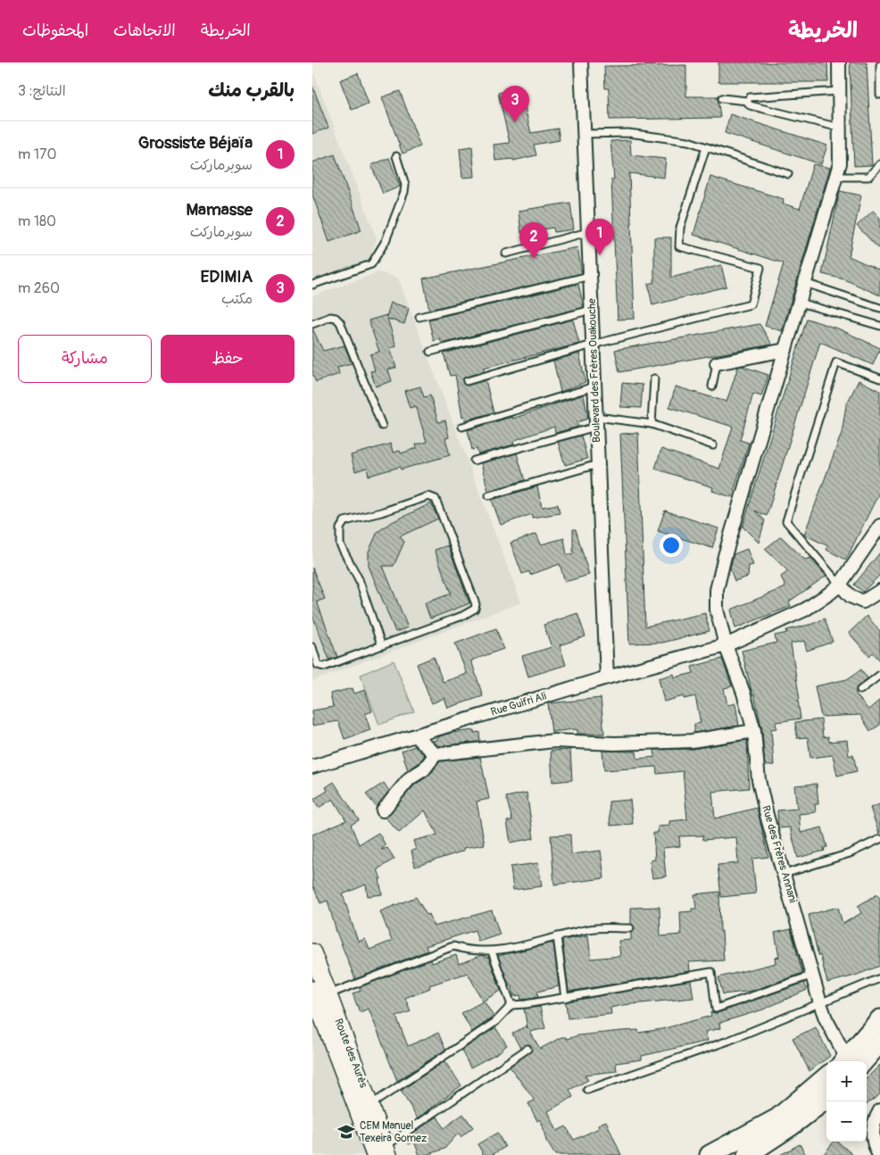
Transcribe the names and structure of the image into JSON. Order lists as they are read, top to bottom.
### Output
{
  "streets": {
    "street": [
      "Boulevard des Frères Ouakouche",
      "Rue Guifri Ali",
      "Rue des Frères Annani",
      "Route des Aurès"
    ]
  },
  "crossings": [
    ["Boulevard des Frères Ouakouche", "Rue Guifri Ali"],
    ["Rue Guifri Ali", "Rue des Frères Annani"]
  ],
  "places": {
    "school or university": ["CEM Manuel Texeira Gomez"]
  },
  "page": {
    "header": "الخريطة",
    "nav": ["الخريطة", "الاتجاهات", "المحفوظات"],
    "heading": ["بالقرب منك", "النتائج: 3"],
    "pins": ["3", "1", "2"],
    "list": [
      {
        "mark": "1",
        "name": "Grossiste Béjaïa",
        "note": "سوبرماركت",
        "value": "170 m"
      },
      {
        "mark": "2",
        "name": "Mamasse",
        "note": "سوبرماركت",
        "value": "180 m"
      },
      {
        "mark": "3",
        "name": "EDIMIA",
        "note": "مكتب",
        "value": "260 m"
      }
    ],
    "buttons": ["حفظ", "مشاركة"],
    "map_buttons": ["+", "−"]
  }
}
